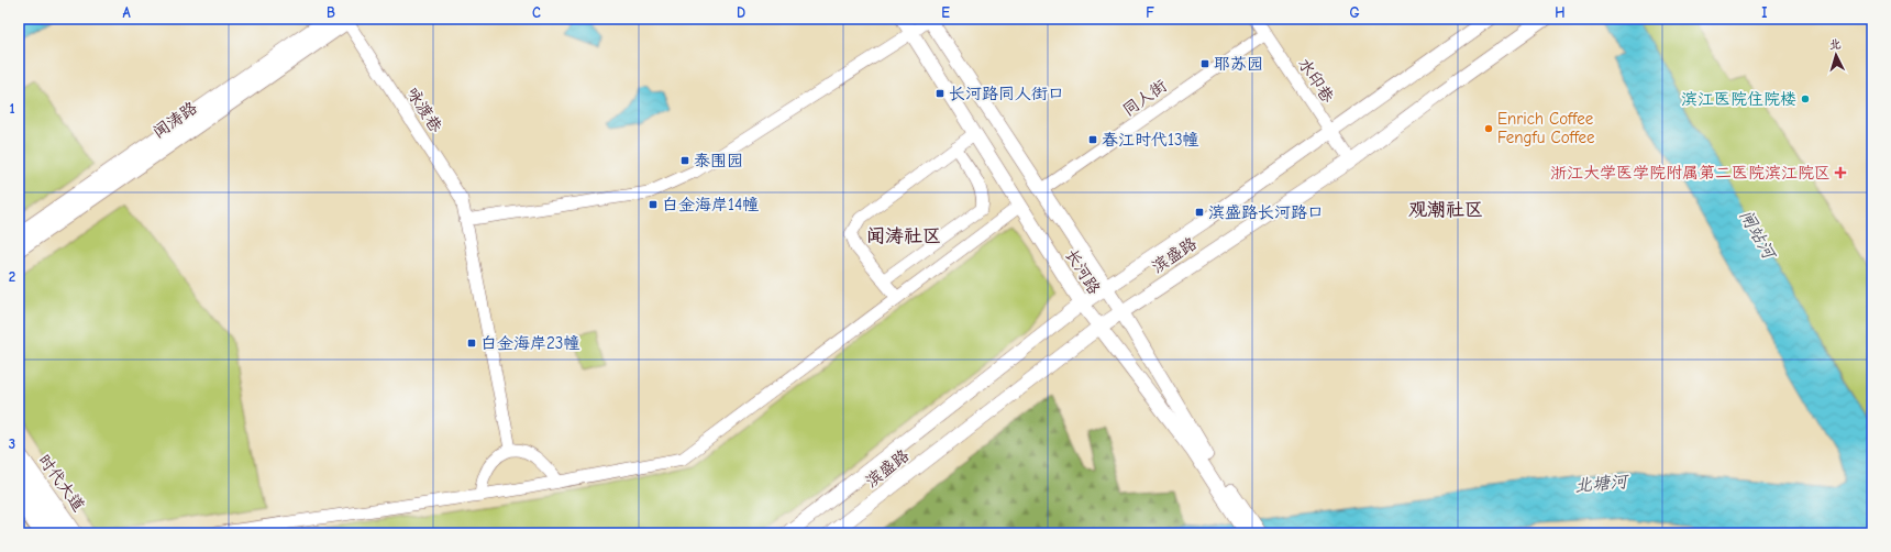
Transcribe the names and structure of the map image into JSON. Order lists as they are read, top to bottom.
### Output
{
  "streets": {
    "main road": [
      "闻涛路",
      "滨盛路",
      "长河路",
      "时代大道"
    ],
    "street": ["水印巷", "同人街", "咏渡巷"]
  },
  "crossings": [
    ["水印巷", "同人街"],
    ["水印巷", "滨盛路"],
    ["同人街", "长河路"],
    ["咏渡巷", "闻涛路"],
    ["滨盛路", "长河路"]
  ],
  "districts": ["观潮社区", "闻涛社区"],
  "water": ["闸站河", "北塘河"],
  "places": {
    "transit": [
      "耶苏园",
      "长河路同人街口",
      "春江时代13幢",
      "泰围园",
      "白金海岸14幢",
      "滨盛路长河路口",
      "白金海岸23幢"
    ],
    "other": ["滨江医院住院楼", "Enrich Coffee Fengfu Coffee"],
    "health": ["浙江大学医学院附属第二医院滨江院区"]
  },
  "north": "top",
  "grid": {
    "columns": [
      "A",
      "B",
      "C",
      "D",
      "E",
      "F",
      "G",
      "H",
      "I"
    ],
    "rows": ["1", "2", "3"]
  }
}
